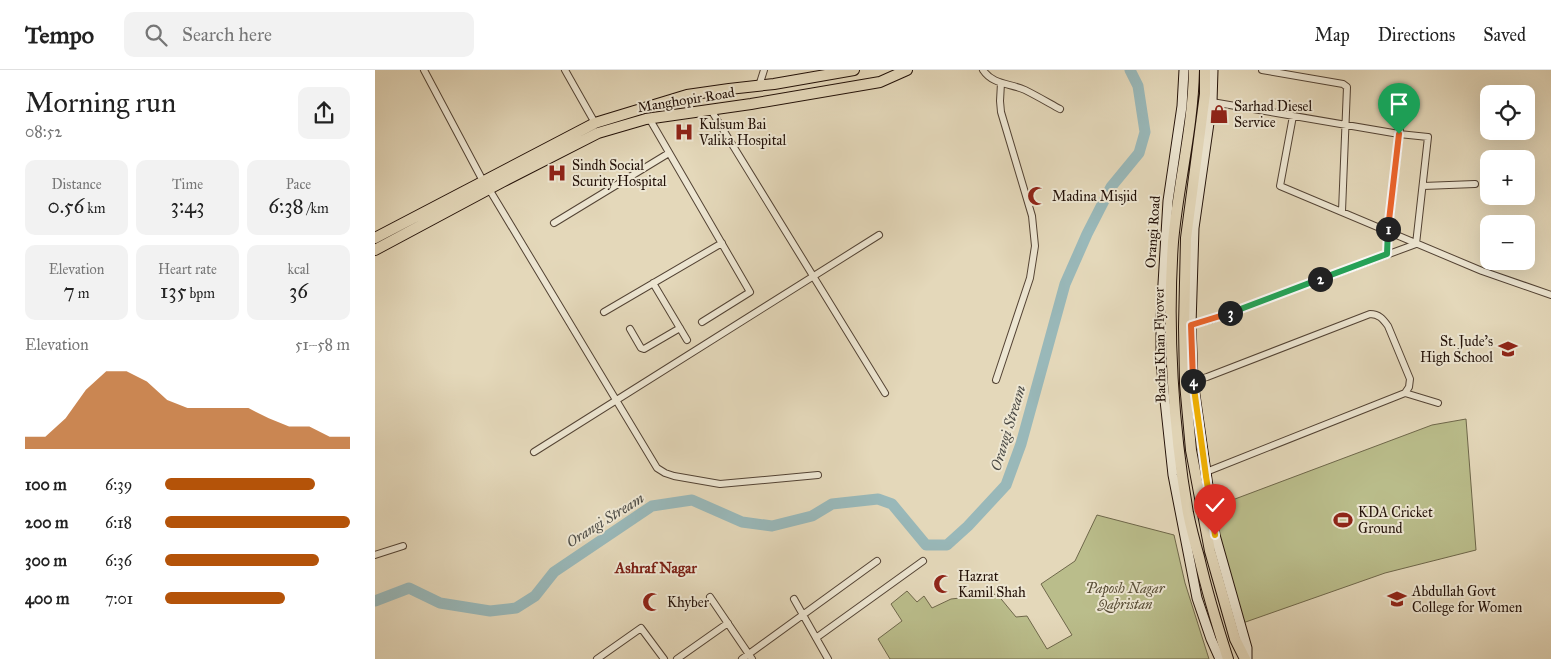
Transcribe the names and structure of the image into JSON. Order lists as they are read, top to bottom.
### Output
{
  "streets": {
    "main road": ["Manghopir Road", "Bacha Khan Flyover"],
    "street": ["Orangi Road"]
  },
  "districts": ["Ashraf Nagar"],
  "water": ["Orangi Stream"],
  "parks": ["Paposh Nagar Qabristan"],
  "places": {
    "shop": ["Sarhad Diesel Service"],
    "hospital": ["Kulsum Bai Valika Hospital", "Sindh Social Scurity Hospital"],
    "mosque": ["Madina Misjid", "Hazrat Kamil Shah", "Khyber"],
    "school or university": ["St. Jude's High School", "Abdullah Govt College for Women"],
    "sports": ["KDA Cricket Ground"]
  },
  "page": {
    "header": "Tempo",
    "search": "Search here",
    "nav": ["Map", "Directions", "Saved"],
    "heading": ["Morning run", "08:52"],
    "map_buttons": ["+", "−"],
    "stats": [
      ["Distance", "0.56 km"],
      ["Time", "3:43"],
      ["Pace", "6:38 /km"],
      ["Elevation", "7 m"],
      ["Heart rate", "135 bpm"],
      ["kcal", "36"]
    ],
    "pins": [
      "1",
      "2",
      "3",
      "4"
    ],
    "chart": ["Elevation", "51–58 m"],
    "list": [
      {
        "name": "100 m",
        "note": "6:39"
      },
      {
        "name": "200 m",
        "note": "6:18"
      },
      {
        "name": "300 m",
        "note": "6:36"
      },
      {
        "name": "400 m",
        "note": "7:01"
      }
    ]
  }
}
